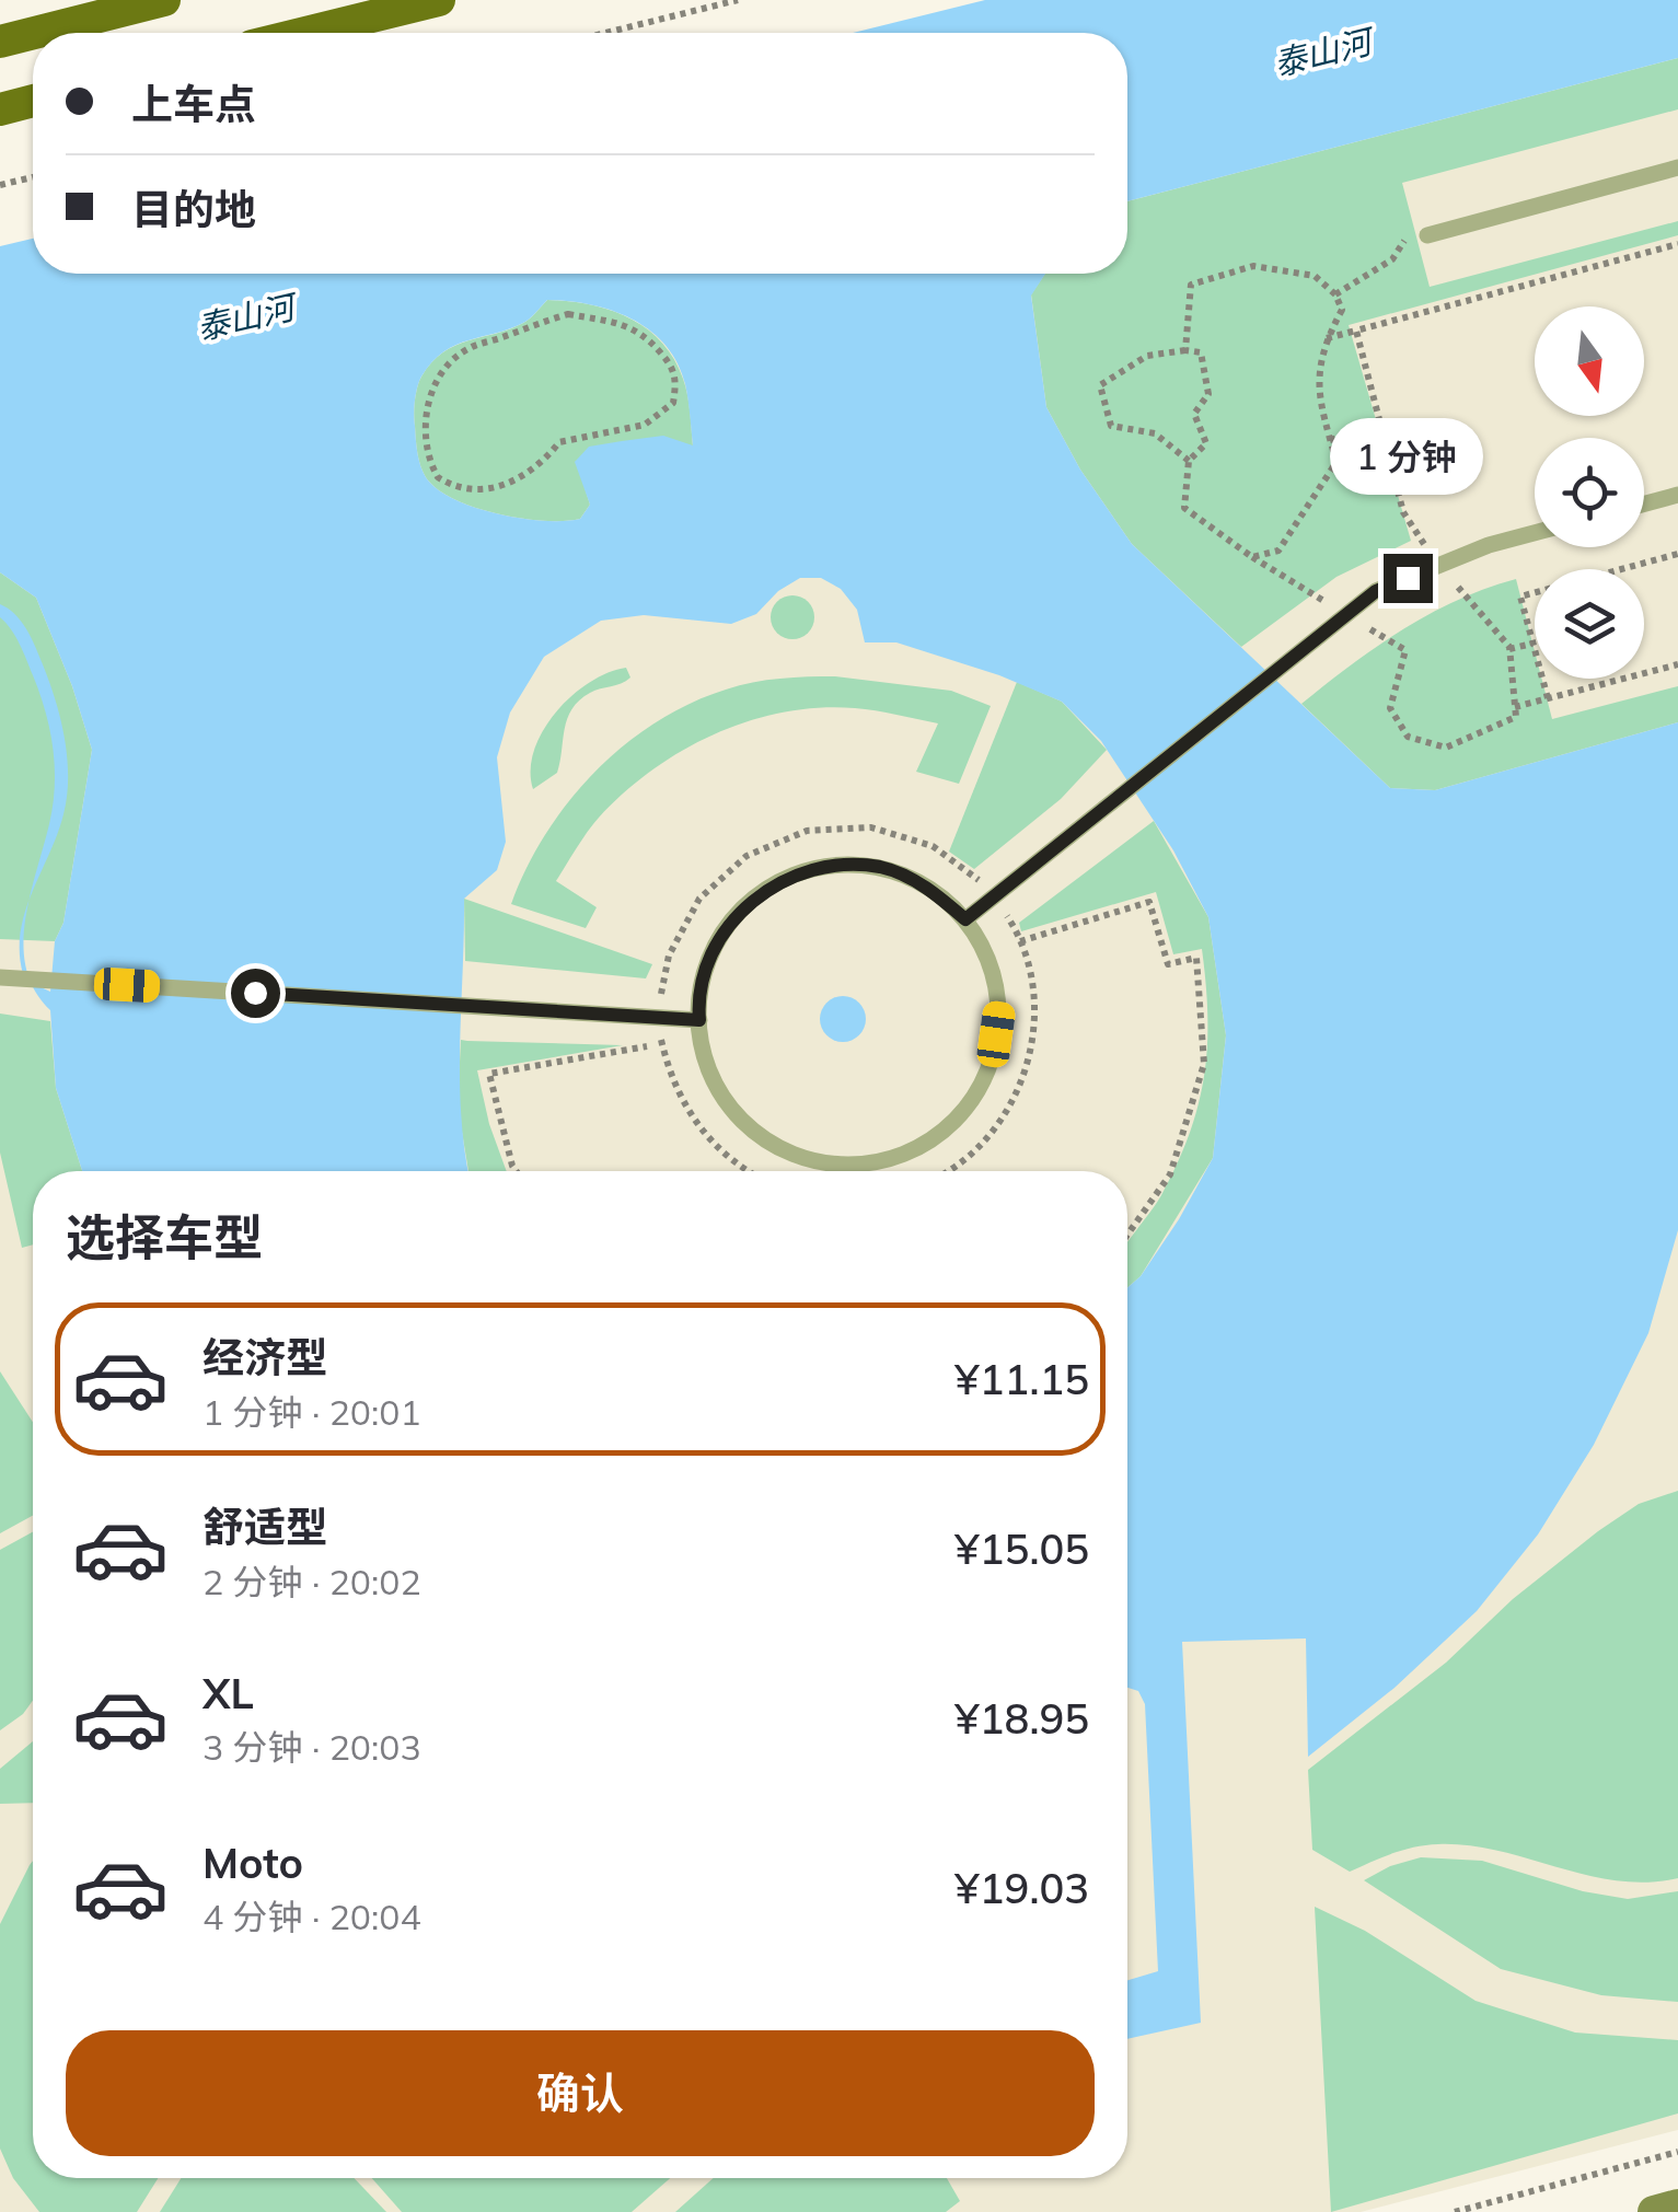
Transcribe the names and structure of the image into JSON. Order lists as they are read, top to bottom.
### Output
{
  "water": ["泰山河"],
  "north": "bottom",
  "page": {
    "banner": ["上车点", "目的地"],
    "bubble": "1 分钟",
    "heading": "选择车型",
    "list": [
      {
        "name": "经济型",
        "note": "1 分钟 · 20:01",
        "value": "¥11.15"
      },
      {
        "name": "舒适型",
        "note": "2 分钟 · 20:02",
        "value": "¥15.05"
      },
      {
        "name": "XL",
        "note": "3 分钟 · 20:03",
        "value": "¥18.95"
      },
      {
        "name": "Moto",
        "note": "4 分钟 · 20:04",
        "value": "¥19.03"
      }
    ],
    "buttons": "确认"
  }
}
